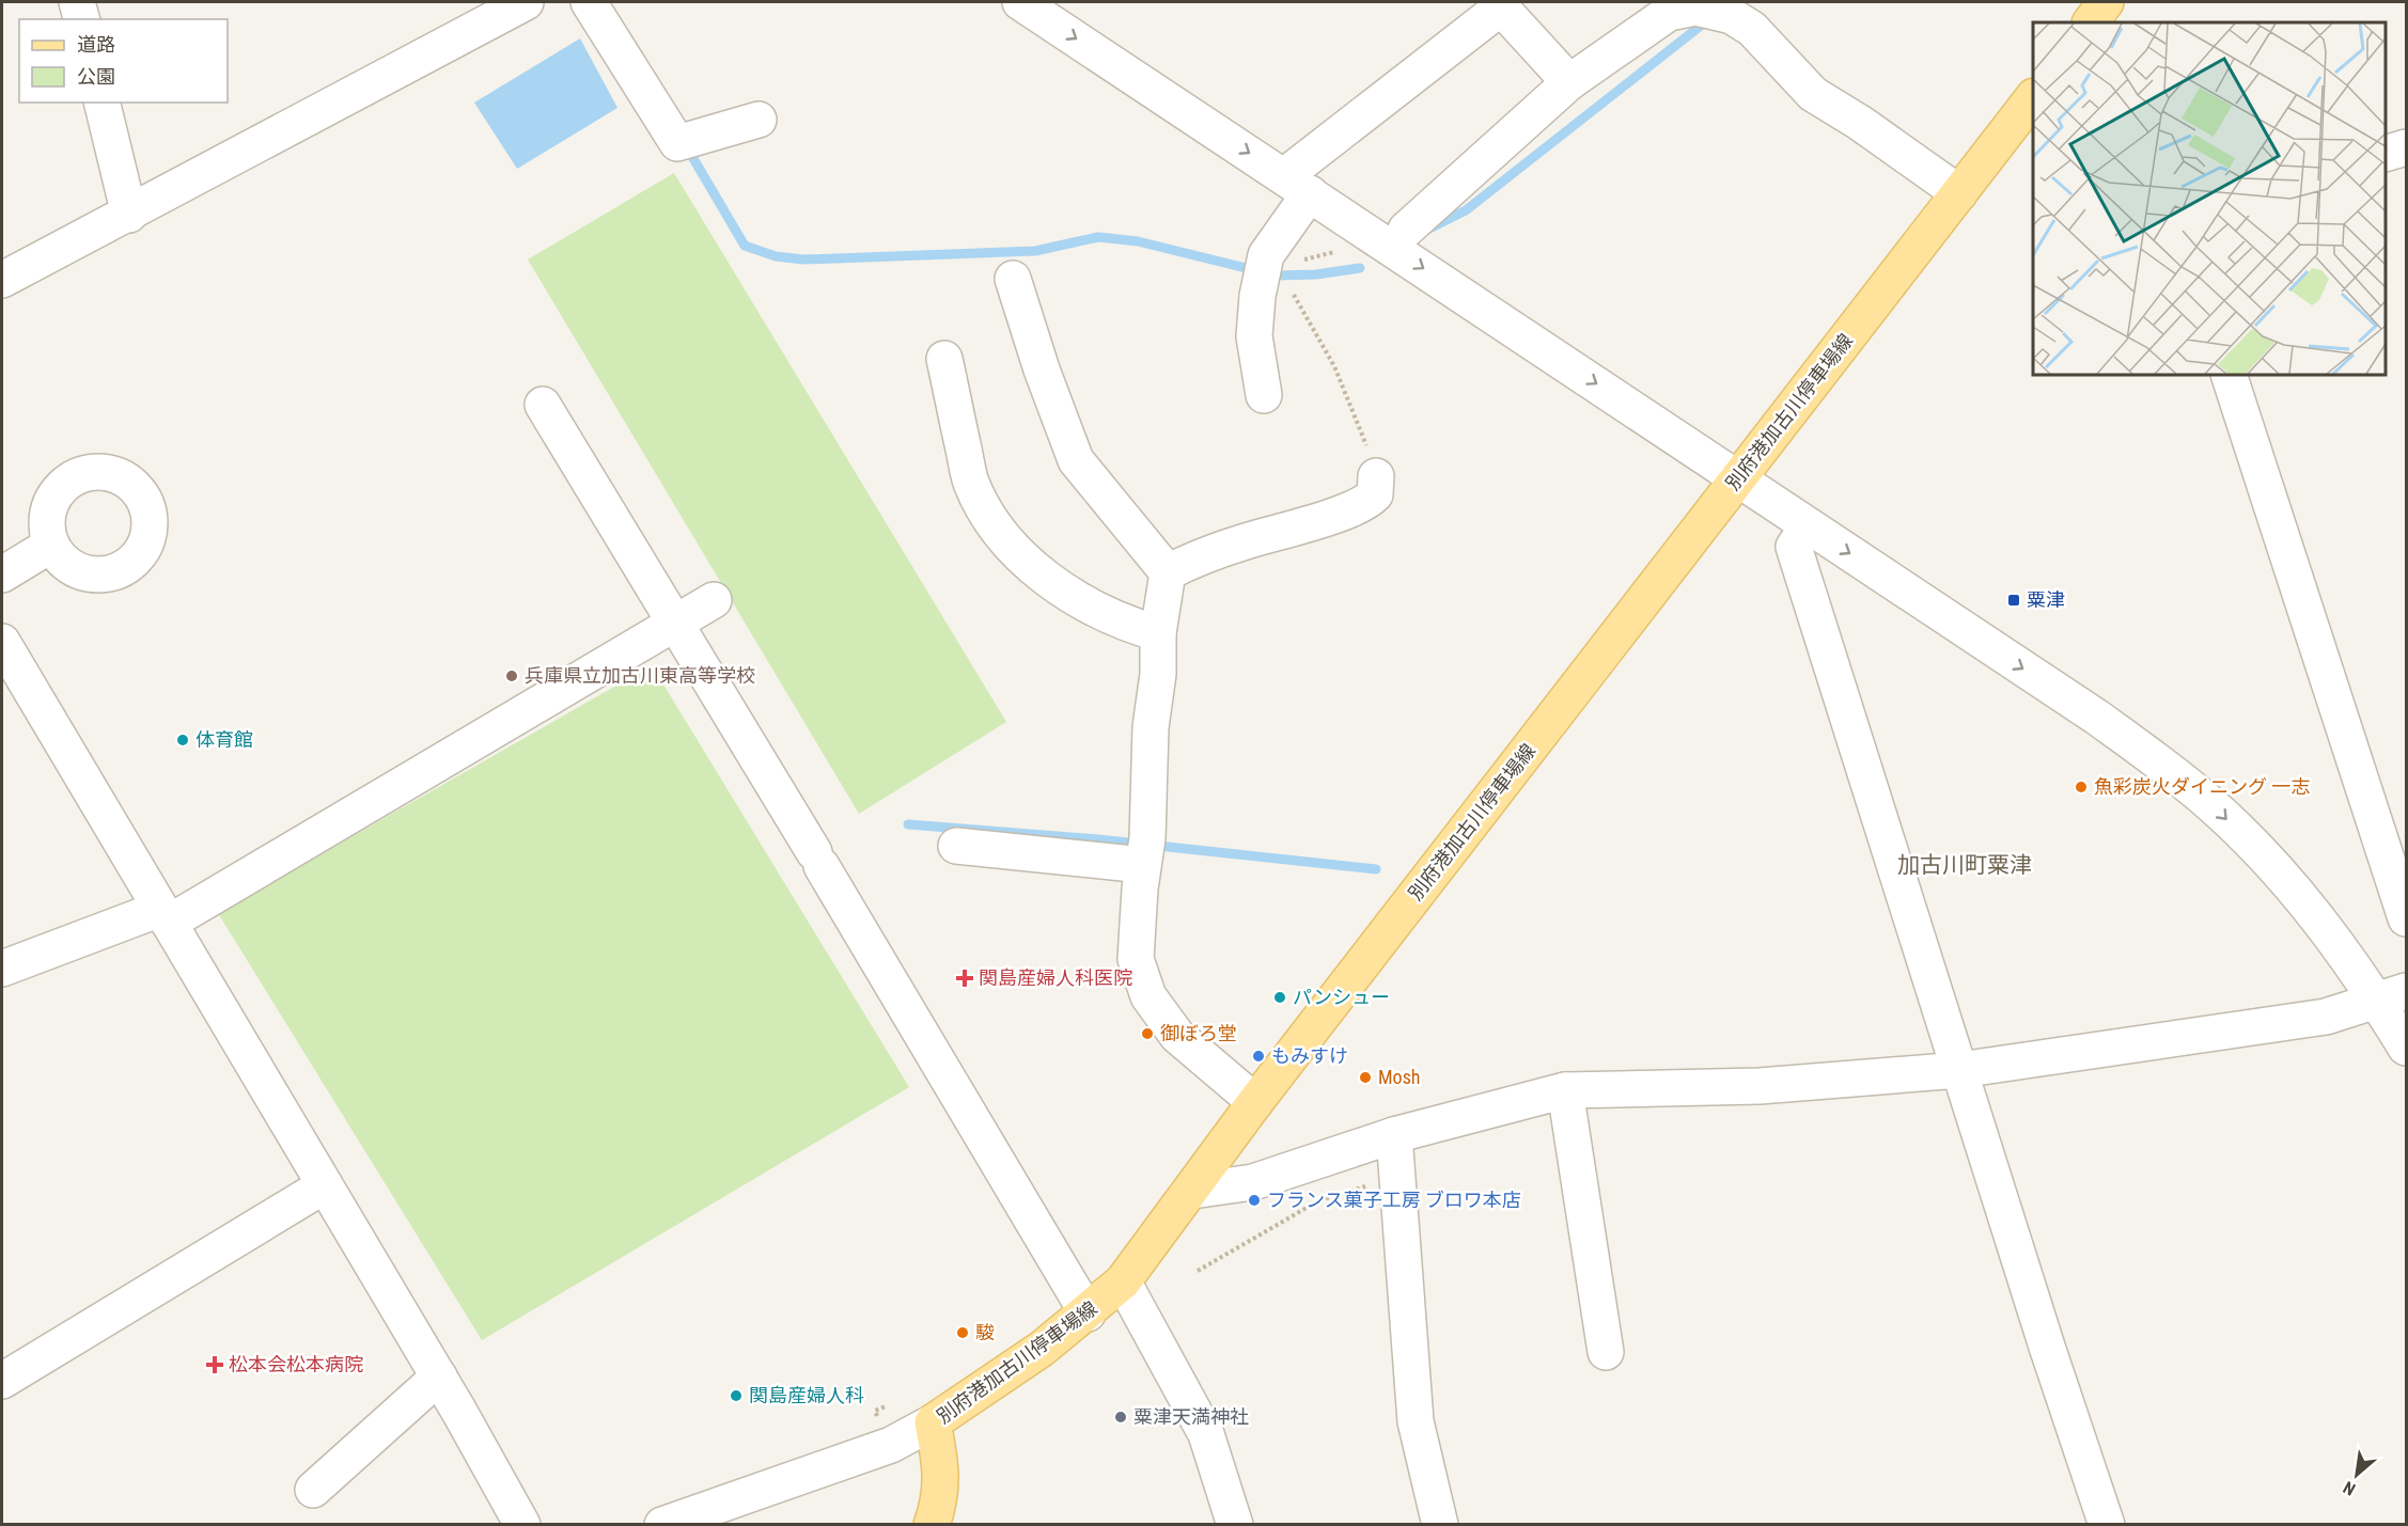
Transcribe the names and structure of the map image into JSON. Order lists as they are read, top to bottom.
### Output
{
  "streets": {
    "main road": ["別府港加古川停車場線"]
  },
  "districts": ["加古川町粟津"],
  "places": {
    "transit": ["粟津"],
    "other": [
      "兵庫県立加古川東高等学校",
      "体育館",
      "魚彩炭火ダイニング 一志",
      "パンシュー",
      "御ぼろ堂",
      "もみすけ",
      "Mosh",
      "フランス菓子工房 ブロワ本店",
      "駿",
      "関島産婦人科",
      "粟津天満神社"
    ],
    "health": ["関島産婦人科医院", "松本会松本病院"]
  },
  "legend": ["道路", "公園"],
  "north": "bottom left"
}
